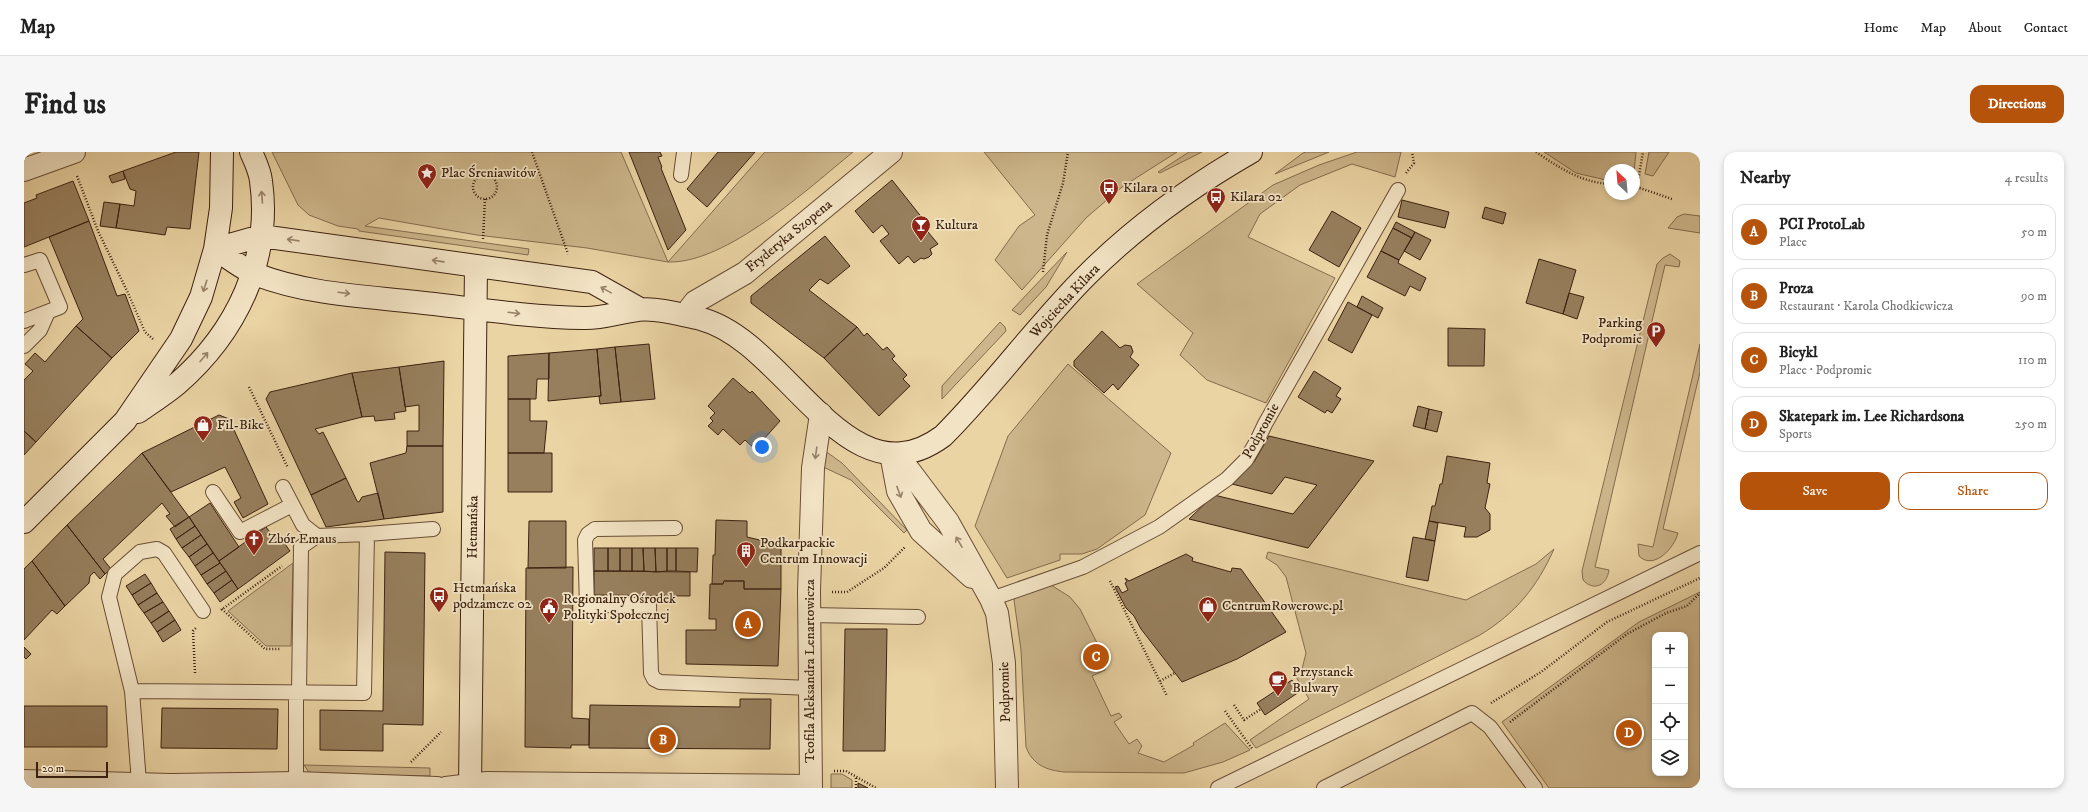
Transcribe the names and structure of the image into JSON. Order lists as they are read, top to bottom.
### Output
{
  "streets": {
    "main road": [
      "Fryderyka Szopena",
      "Wojciecha Kilara",
      "Podpromie",
      "Hetmańska",
      "Teofila Aleksandra Lenartowicza"
    ]
  },
  "crossings": [
    ["Wojciecha Kilara", "Podpromie"],
    ["Podpromie", "Teofila Aleksandra Lenartowicza"]
  ],
  "one_way": ["Teofila Aleksandra Lenartowicza"],
  "places": {
    "place": ["Plac Śreniawitów"],
    "bus stop": ["Kilara 01", "Kilara 02", "Hetmańska podzamcze 02"],
    "bar": ["Kultura"],
    "parking": ["Parking Podpromie"],
    "shop": ["Fil-Bike", "CentrumRowerowe.pl"],
    "church": ["Zbór Emaus"],
    "building": ["Podkarpackie Centrum Innowacji"],
    "public building": ["Regionalny Ośrodek Polityki Społecznej"],
    "cafe": ["Przystanek Bulwary"]
  },
  "scale_bar": "20 m",
  "north": "top left",
  "page": {
    "header": "Map",
    "nav": [
      "Home",
      "Map",
      "About",
      "Contact"
    ],
    "buttons": [
      "Directions",
      ["Save", "Share"]
    ],
    "title": "Find us",
    "heading": ["Nearby", "4 results"],
    "list": [
      {
        "mark": "A",
        "name": "PCI ProtoLab",
        "note": "Place",
        "value": "50 m"
      },
      {
        "mark": "B",
        "name": "Proza",
        "note": "Restaurant · Karola Chodkiewicza",
        "value": "90 m"
      },
      {
        "mark": "C",
        "name": "Bicykl",
        "note": "Place · Podpromie",
        "value": "110 m"
      },
      {
        "mark": "D",
        "name": "Skatepark im. Lee Richardsona",
        "note": "Sports",
        "value": "250 m"
      }
    ],
    "pins": [
      "A",
      "C",
      "D",
      "B"
    ],
    "map_buttons": ["+", "−"],
    "scale": "20 m"
  }
}
